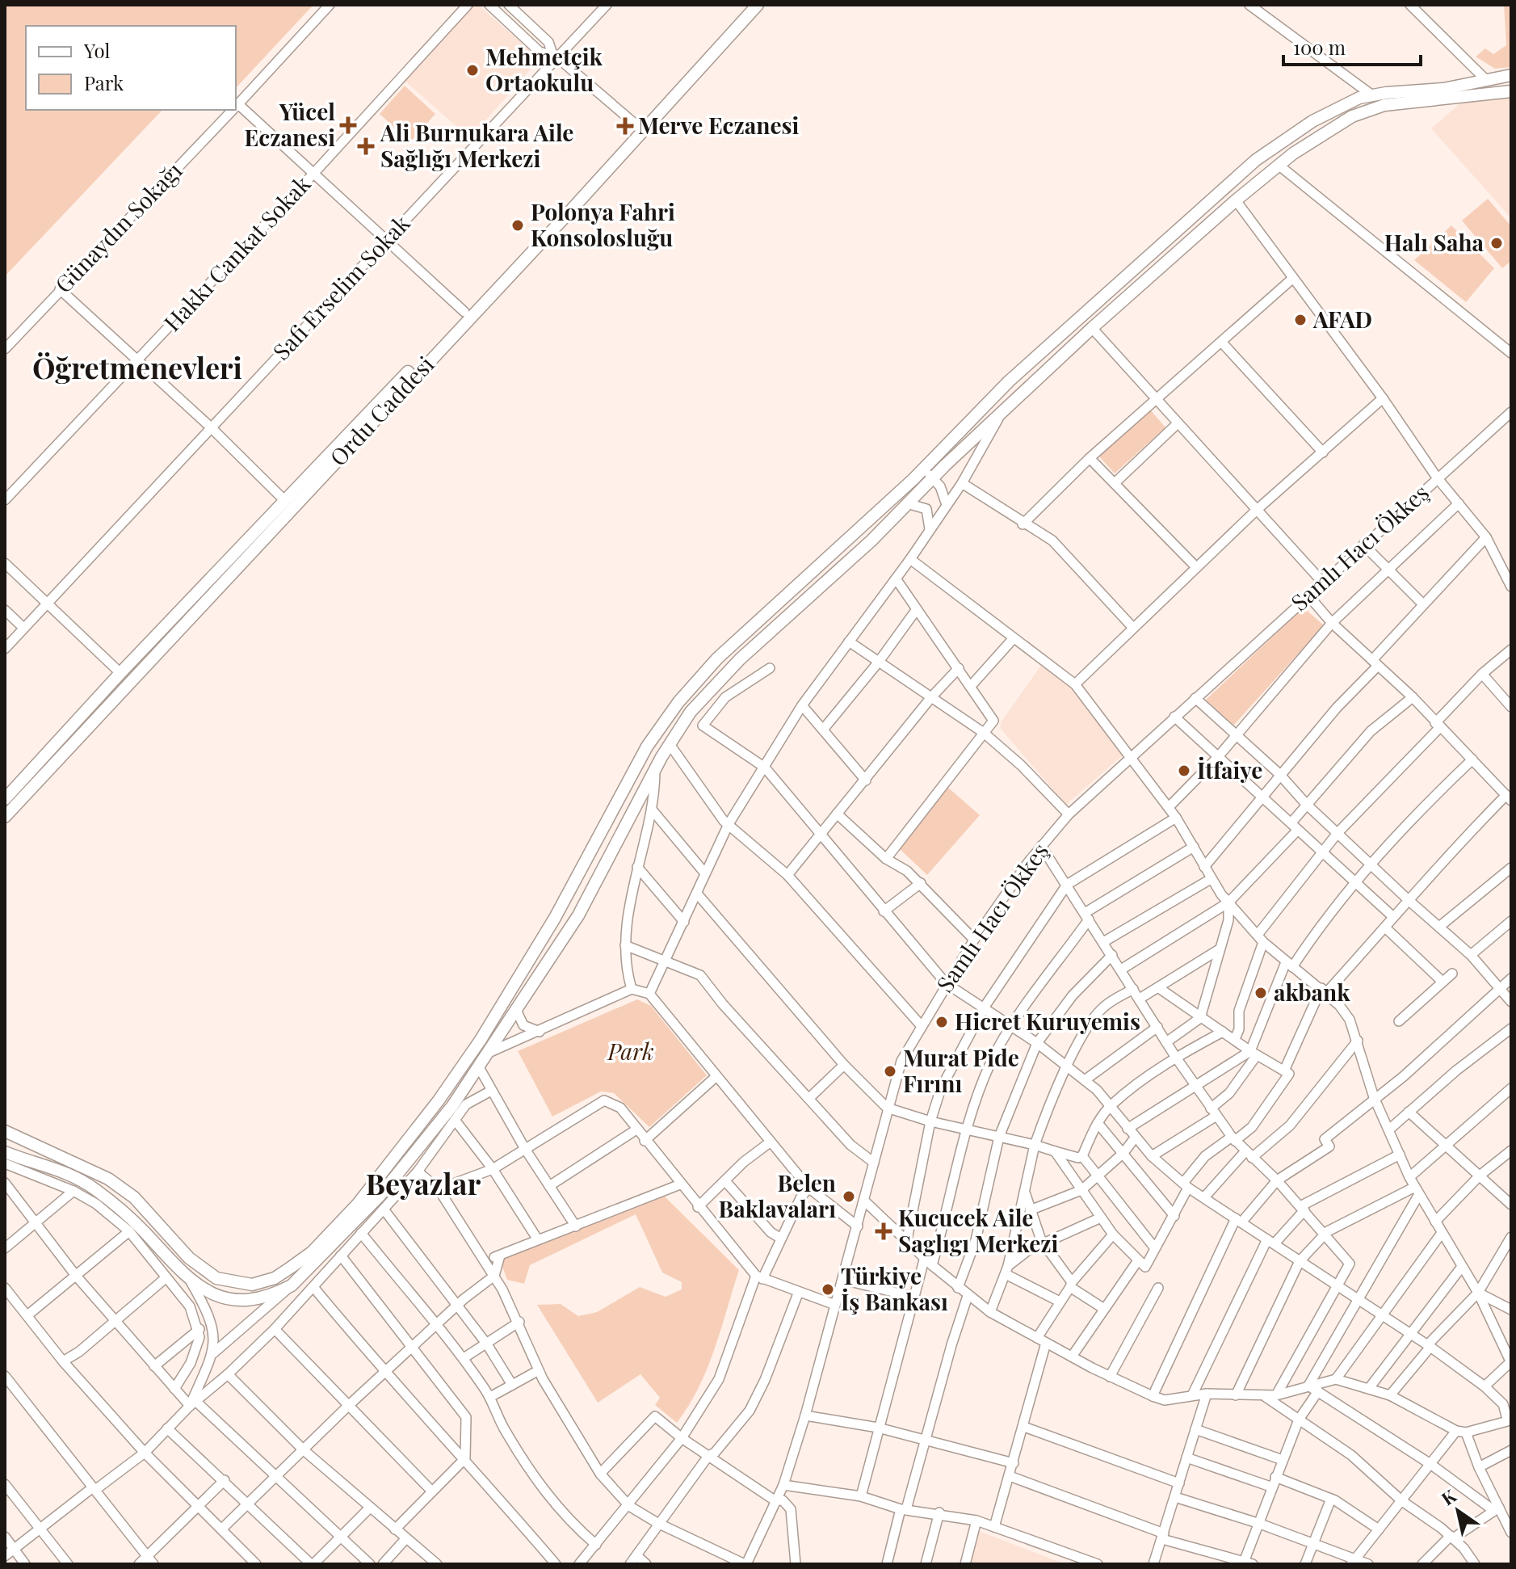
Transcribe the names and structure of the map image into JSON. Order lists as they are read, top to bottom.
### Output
{
  "streets": {
    "main road": ["Ordu Caddesi"],
    "street": [
      "Günaydın Sokağı",
      "Hakkı Cankat Sokak",
      "Safi Erselim Sokak",
      "Samlı Hacı Ökkeş"
    ]
  },
  "districts": ["Öğretmenevleri", "Beyazlar"],
  "parks": ["Park"],
  "places": {
    "other": [
      "Mehmetçik Ortaokulu",
      "Polonya Fahri Konsolosluğu",
      "Halı Saha",
      "AFAD",
      "İtfaiye",
      "akbank",
      "Hicret Kuruyemis",
      "Murat Pide Fırını",
      "Belen Baklavaları",
      "Türkiye İş Bankası"
    ],
    "health": [
      "Yücel Eczanesi",
      "Merve Eczanesi",
      "Ali Burnukara Aile Sağlığı Merkezi",
      "Kucucek Aile Saglıgı Merkezi"
    ]
  },
  "legend": ["Yol", "Park"],
  "scale_bar": "100 m",
  "north": "top left"
}
